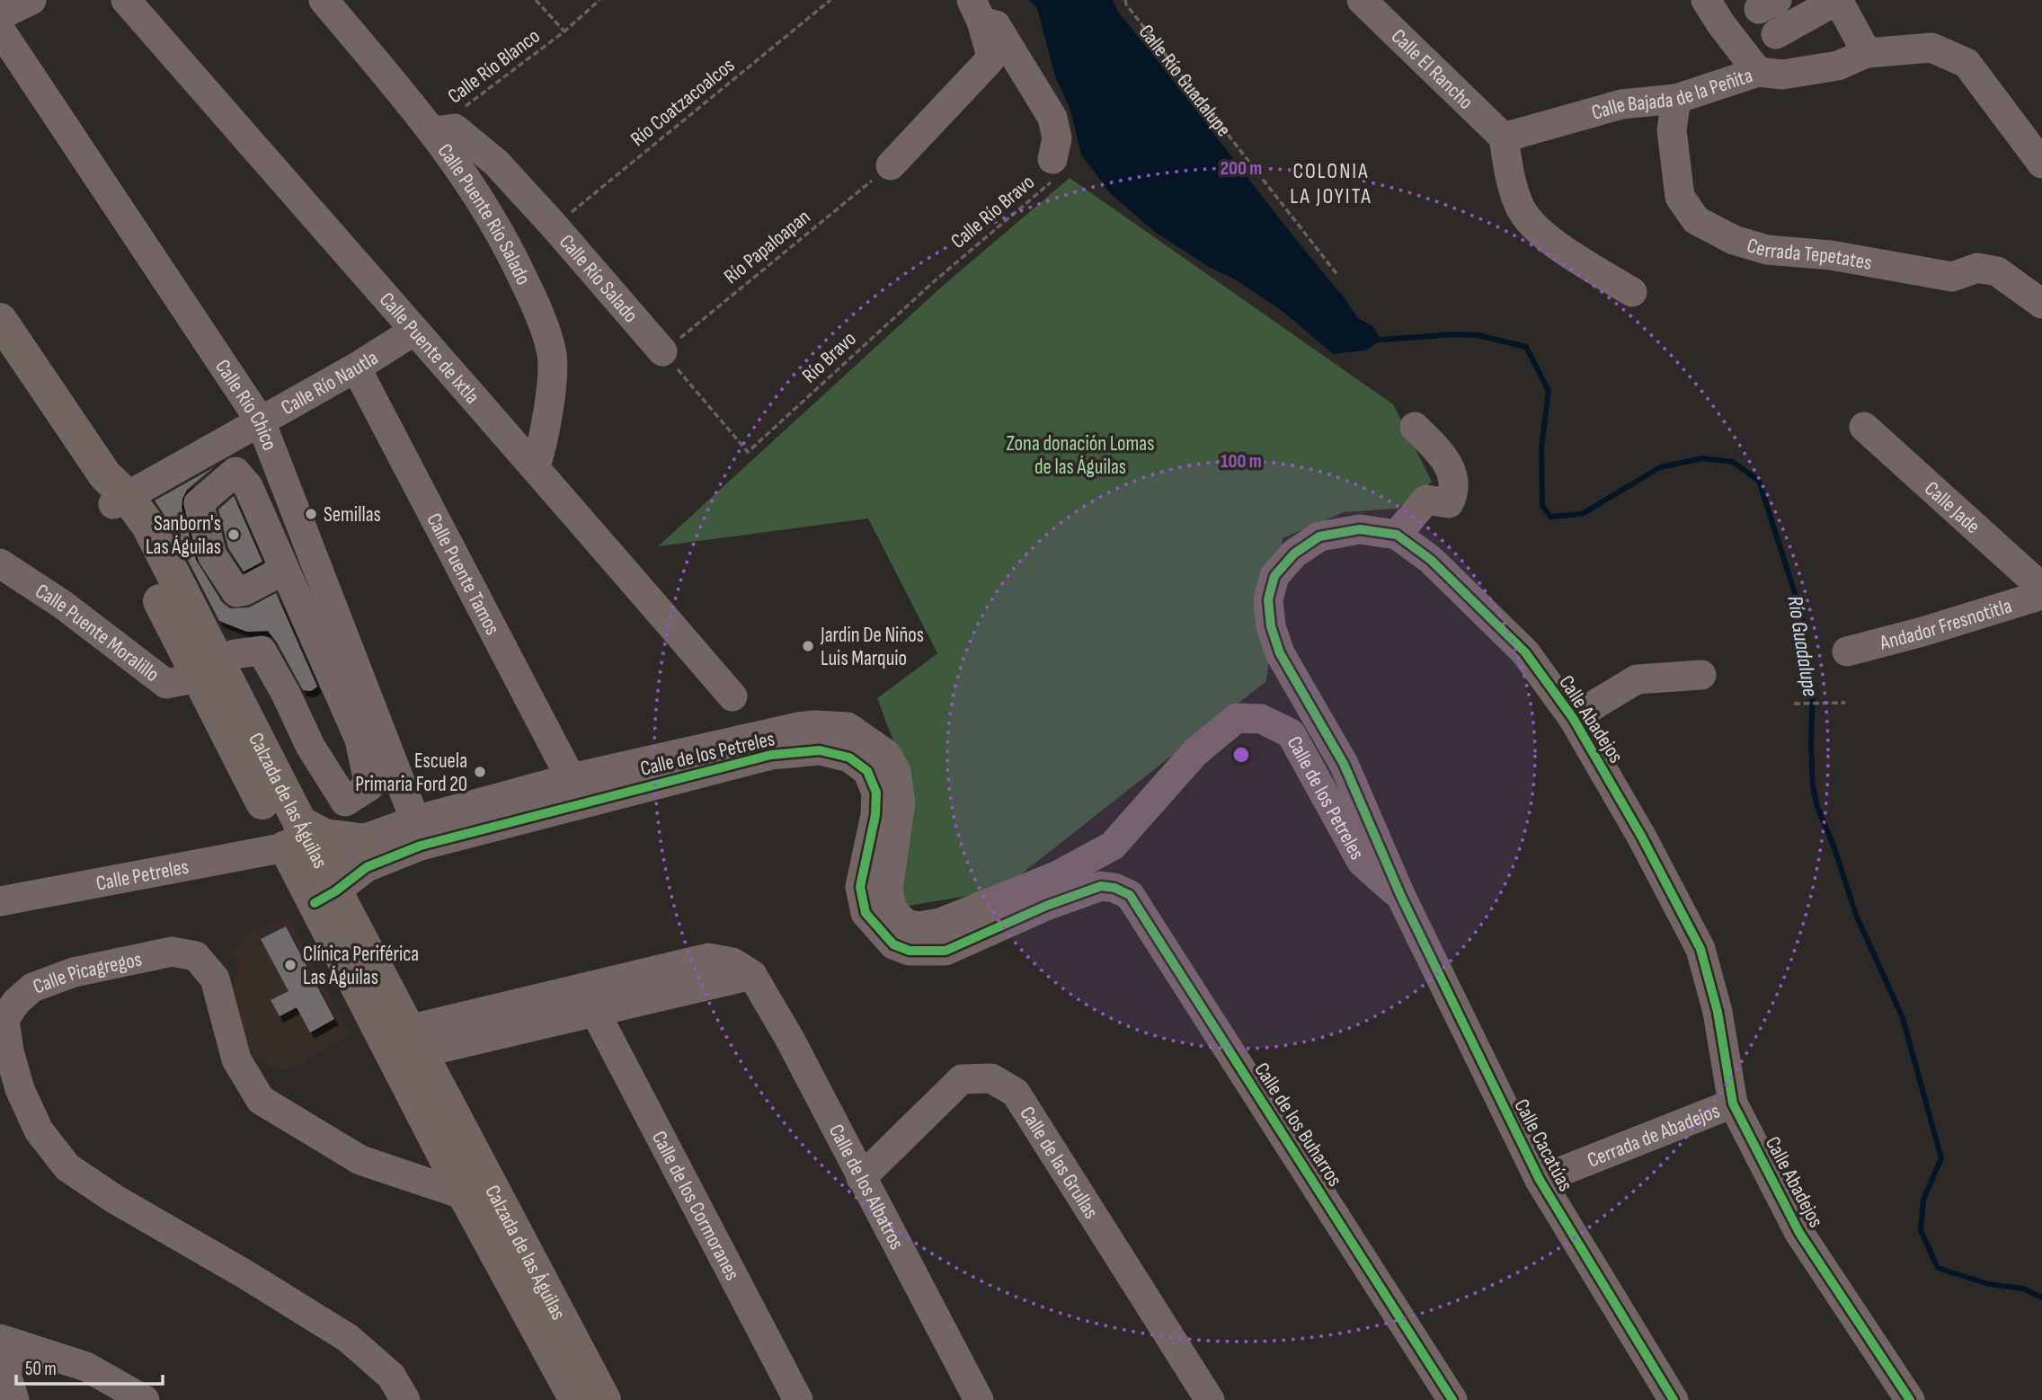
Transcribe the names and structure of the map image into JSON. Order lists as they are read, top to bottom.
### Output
{
  "streets": {
    "main road": ["Calzada de las Águilas"],
    "street": [
      "Calle El Rancho",
      "Calle Bajada de la Peñita",
      "Calle Puente Río Salado",
      "Cerrada Tepetates",
      "Calle Río Salado",
      "Calle Puente de Ixtla",
      "Calle Río Nautla",
      "Calle Río Chico",
      "Calle Jade",
      "Calle Puente Tamos",
      "Andador Fresnotitla",
      "Calle Puente Moralillo",
      "Calle Abadejos",
      "Calle de los Petreles",
      "Calle Petreles",
      "Calle Picagregos",
      "Calle de los Buharros",
      "Cerrada de Abadejos",
      "Calle Cacatúas",
      "Calle de las Grullas",
      "Calle de los Albatros",
      "Calle de los Cormoranes"
    ],
    "path": [
      "Calle Río Blanco",
      "Calle Río Guadalupe",
      "Río Coatzacoalcos",
      "Calle Río Bravo",
      "Río Papaloapan",
      "Río Bravo"
    ]
  },
  "crossings": [
    ["Calle Río Blanco", "Calle Puente Río Salado"],
    ["Calle Río Blanco", "Calle Río Salado"],
    ["Calle El Rancho", "Calle Bajada de la Peñita"],
    ["Calle Bajada de la Peñita", "Cerrada Tepetates"],
    ["Río Coatzacoalcos", "Calle Río Salado"],
    ["Calle Río Bravo", "Río Bravo"],
    ["Calle Puente Río Salado", "Calle Río Salado"],
    ["Calle Puente Río Salado", "Calle Puente de Ixtla"],
    ["Río Papaloapan", "Calle Río Salado"],
    ["Río Papaloapan", "Río Bravo"],
    ["Calle Río Salado", "Río Bravo"],
    ["Calle Puente de Ixtla", "Calle Río Nautla"],
    ["Calle Río Nautla", "Calle Río Chico"],
    ["Calle Río Nautla", "Calle Puente Tamos"],
    ["Calle Río Nautla", "Calzada de las Águilas"],
    ["Calle Río Chico", "Calle de los Petreles"],
    ["Calle Puente Tamos", "Calle de los Petreles"],
    ["Calle Puente Moralillo", "Calzada de las Águilas"],
    ["Calle Abadejos", "Calle de los Petreles"],
    ["Calle Abadejos", "Cerrada de Abadejos"],
    ["Calle Abadejos", "Calle Cacatúas"],
    ["Calle de los Petreles", "Calzada de las Águilas"],
    ["Calle de los Petreles", "Calle Petreles"],
    ["Calle de los Petreles", "Calle de los Buharros"],
    ["Calle de los Petreles", "Calle Cacatúas"],
    ["Calzada de las Águilas", "Calle Petreles"],
    ["Calzada de las Águilas", "Calle Picagregos"],
    ["Cerrada de Abadejos", "Calle Cacatúas"],
    ["Calle de las Grullas", "Calle de los Albatros"]
  ],
  "districts": ["COLONIA LA JOYITA"],
  "water": ["Río Guadalupe"],
  "parks": ["Zona donación Lomas de las Águilas"],
  "places": [
    "Semillas",
    "Sanborn's Las Águilas",
    "Jardin De Niños Luis Marquio",
    "Escuela Primaria Ford 20",
    "Clínica Periférica Las Águilas"
  ],
  "scale_bar": "50 m",
  "rings": ["200 m", "100 m"]
}
